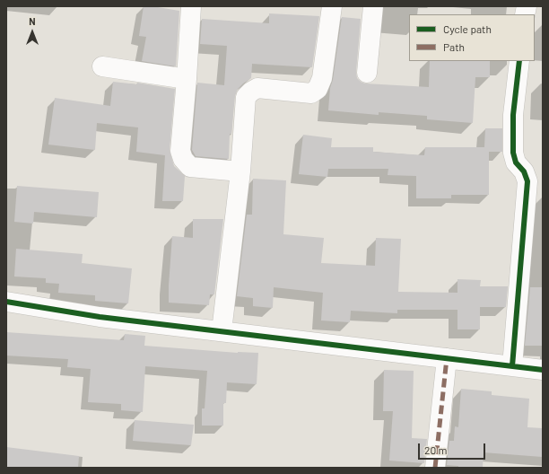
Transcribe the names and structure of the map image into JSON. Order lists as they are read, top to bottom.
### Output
{
  "legend": ["Cycle path", "Path"],
  "scale_bar": "20 m",
  "north": "top"
}
